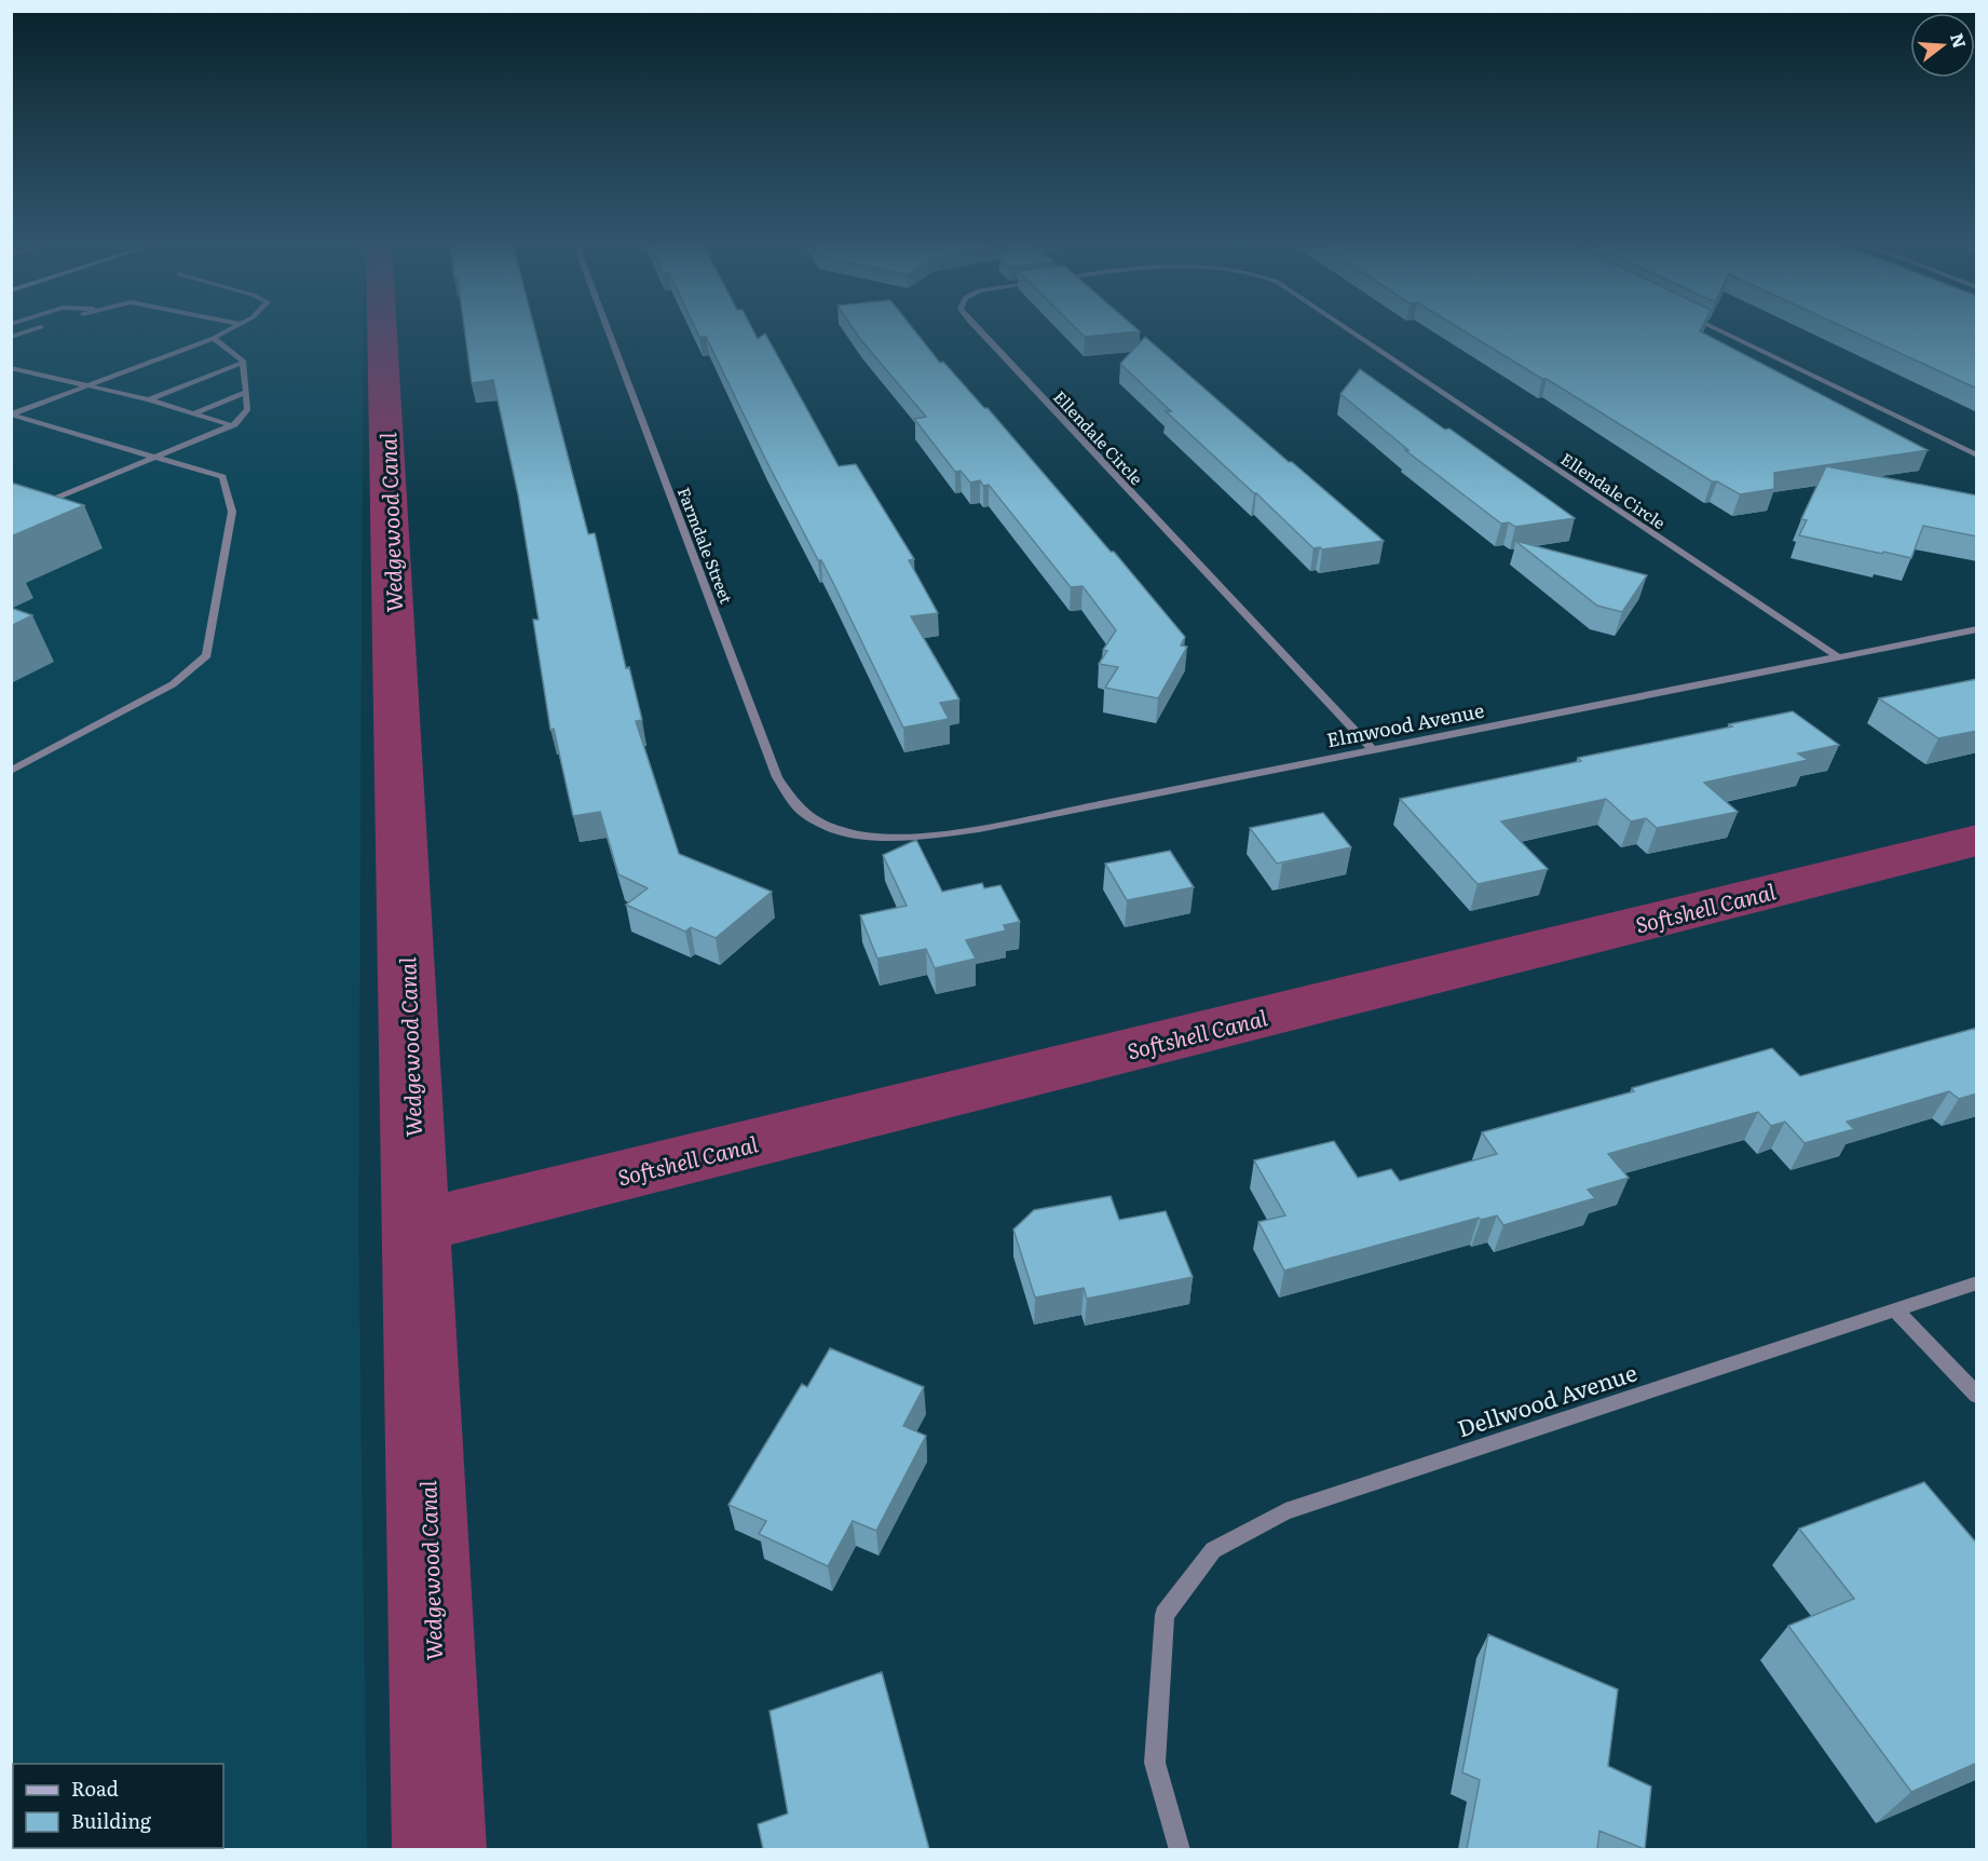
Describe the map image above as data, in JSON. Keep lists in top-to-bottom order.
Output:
{
  "streets": {
    "street": [
      "Ellendale Circle",
      "Farmdale Street",
      "Elmwood Avenue",
      "Dellwood Avenue"
    ]
  },
  "crossings": [
    ["Ellendale Circle", "Elmwood Avenue"],
    ["Farmdale Street", "Elmwood Avenue"]
  ],
  "water": ["Wedgewood Canal", "Softshell Canal"],
  "legend": ["Road", "Building"],
  "north": "right"
}
